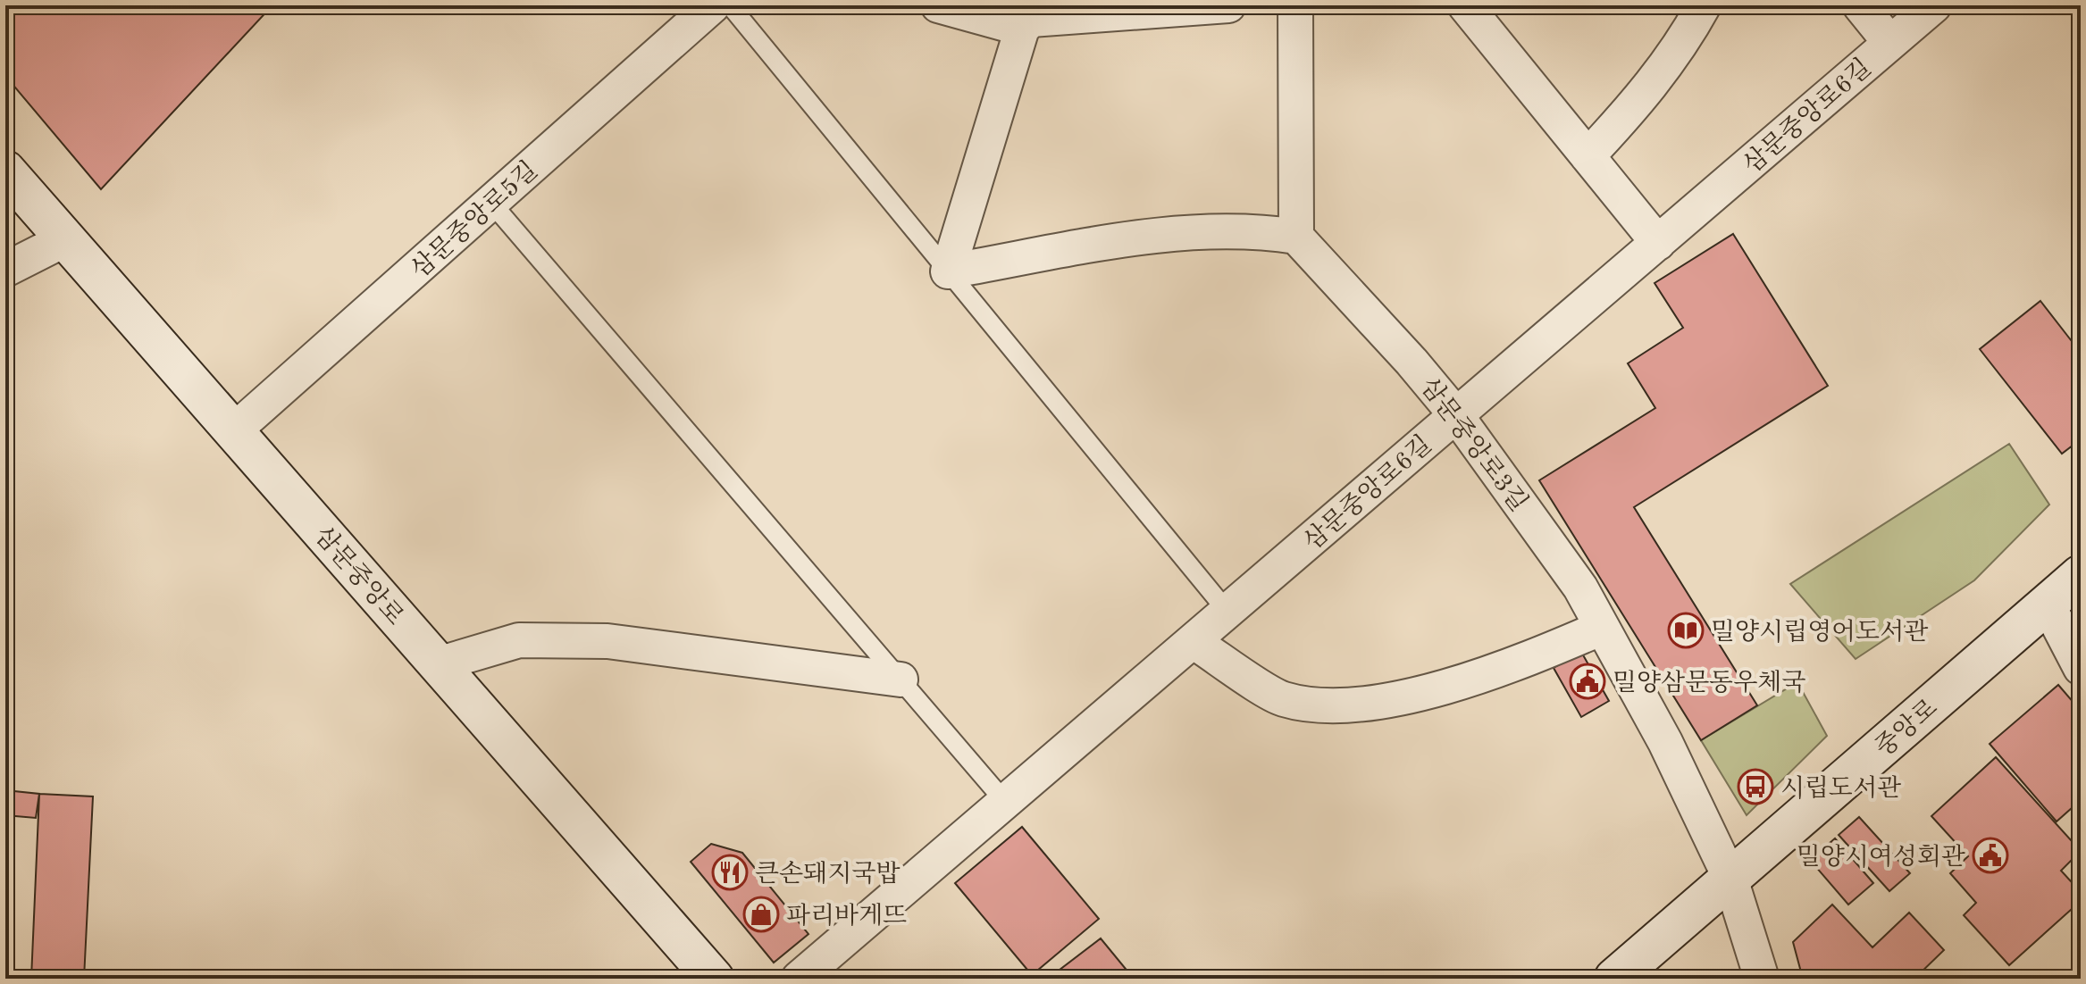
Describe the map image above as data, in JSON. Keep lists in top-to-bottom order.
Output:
{
  "streets": {
    "street": [
      "삼문중앙로6길",
      "삼문중앙로5길",
      "삼문중앙로3길",
      "삼문중앙로",
      "중앙로"
    ]
  },
  "crossings": [
    ["삼문중앙로6길", "삼문중앙로3길"],
    ["삼문중앙로5길", "삼문중앙로"],
    ["삼문중앙로3길", "중앙로"]
  ],
  "places": {
    "library": ["밀양시립영어도서관"],
    "public building": ["밀양삼문동우체국", "밀양시여성회관"],
    "bus stop": ["시립도서관"],
    "restaurant": ["큰손돼지국밥"],
    "shop": ["파리바게뜨"]
  }
}
